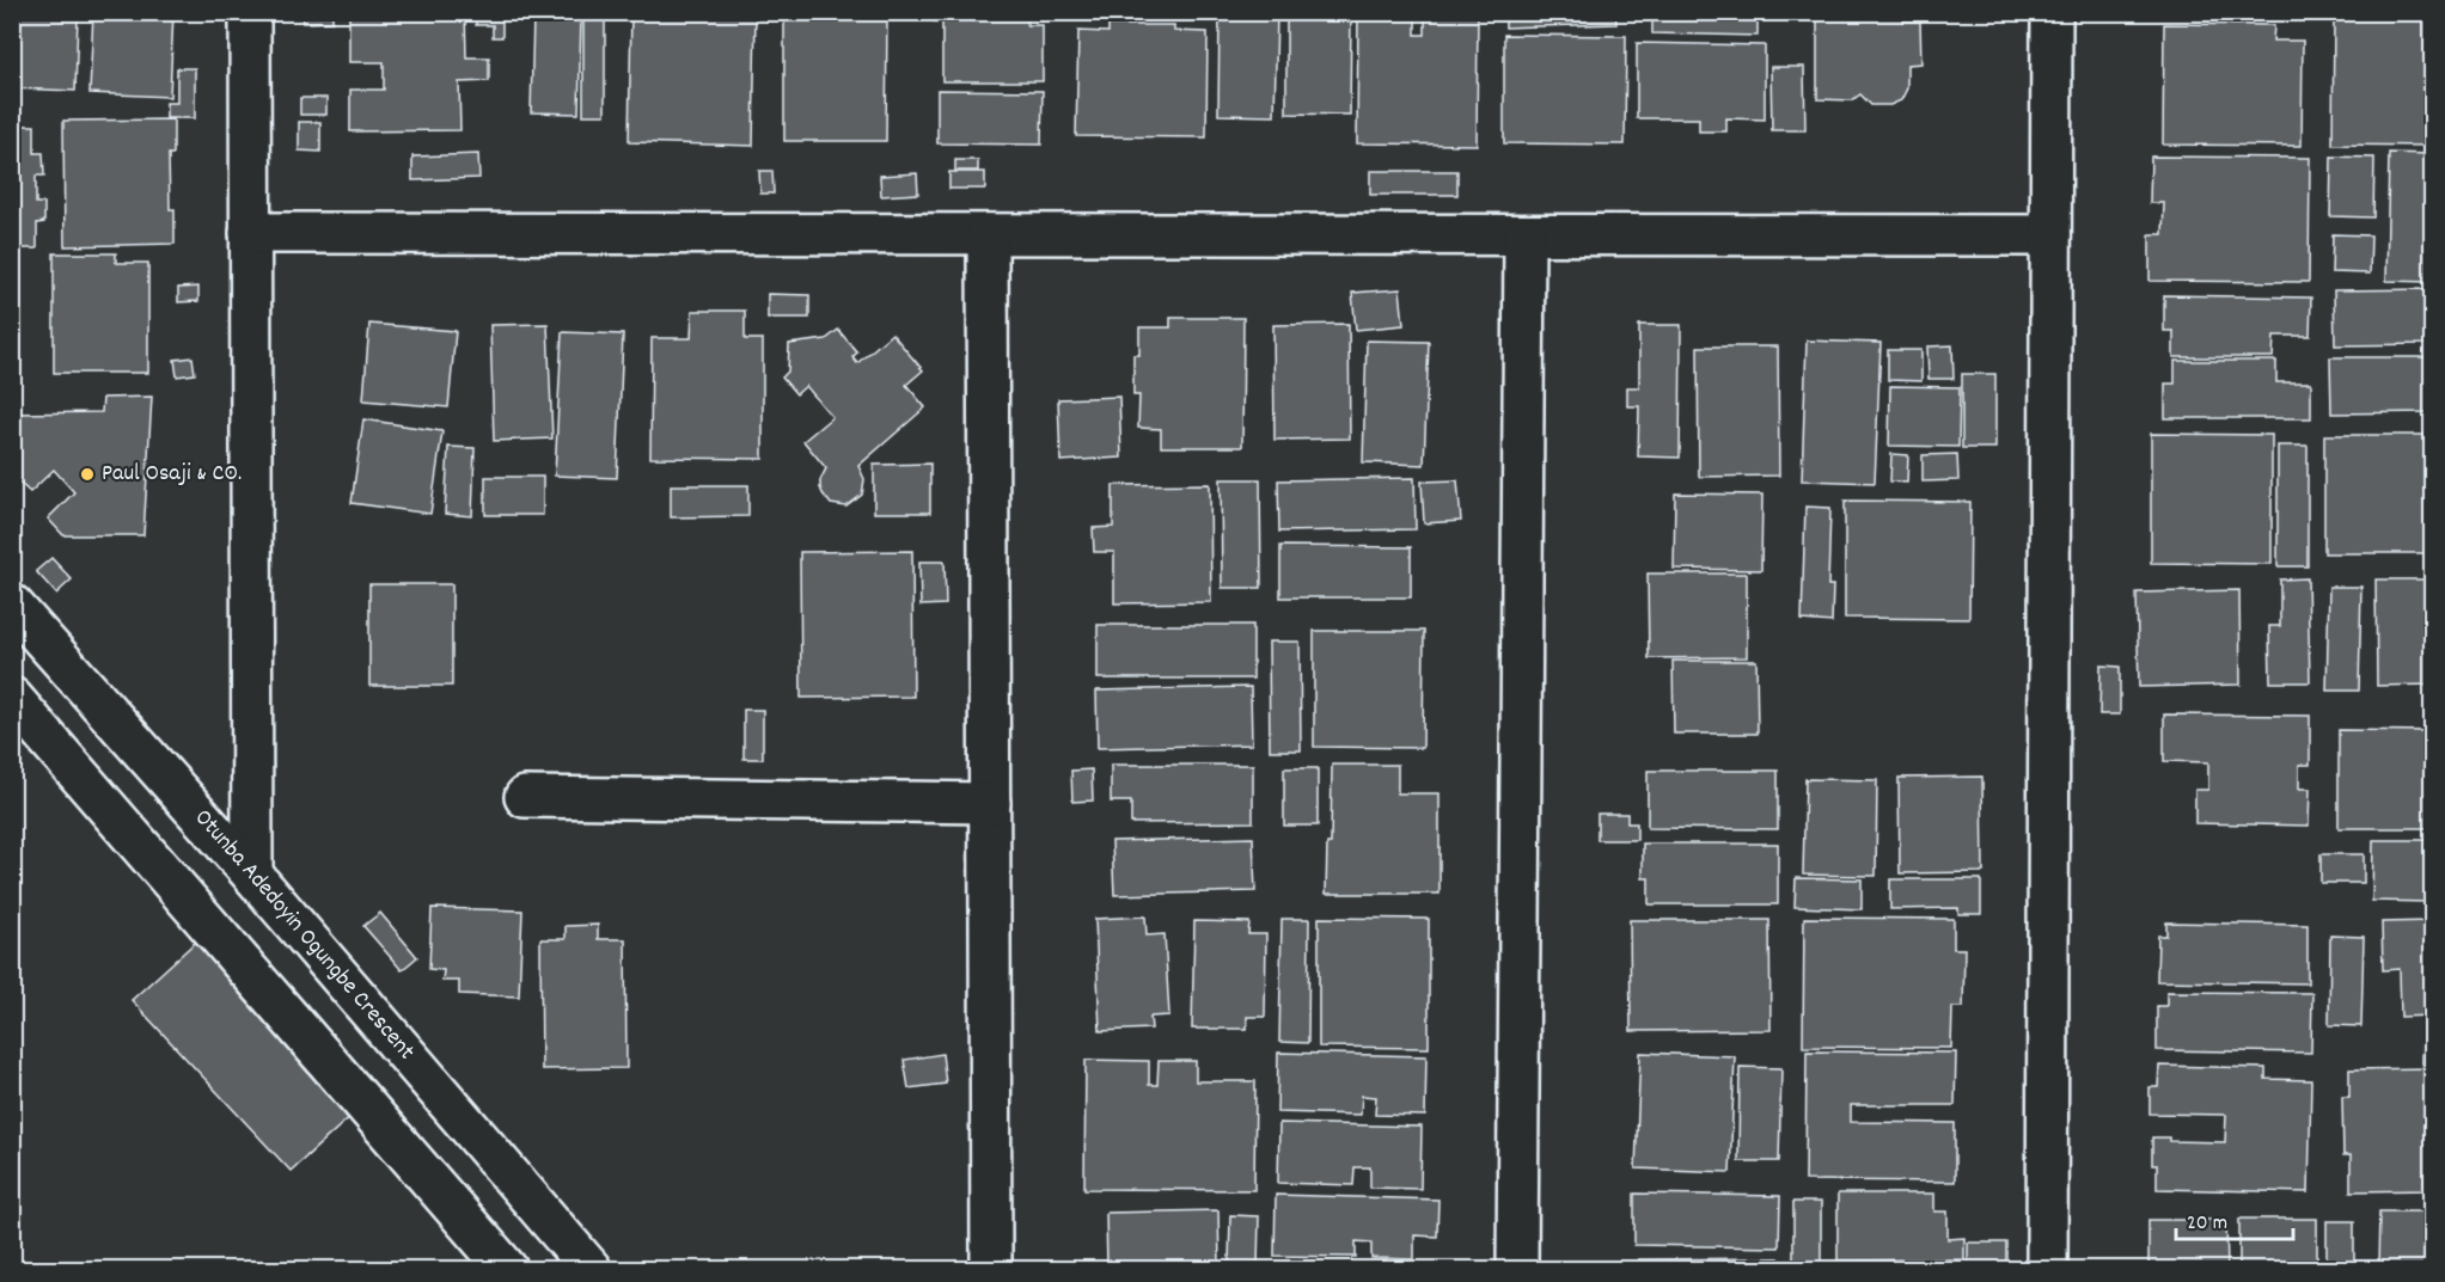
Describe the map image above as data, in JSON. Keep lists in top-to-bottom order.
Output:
{
  "streets": {
    "street": ["Otunba Adedoyin Ogungbe Crescent"]
  },
  "places": ["Paul Osaji & CO."],
  "scale_bar": "20 m"
}
